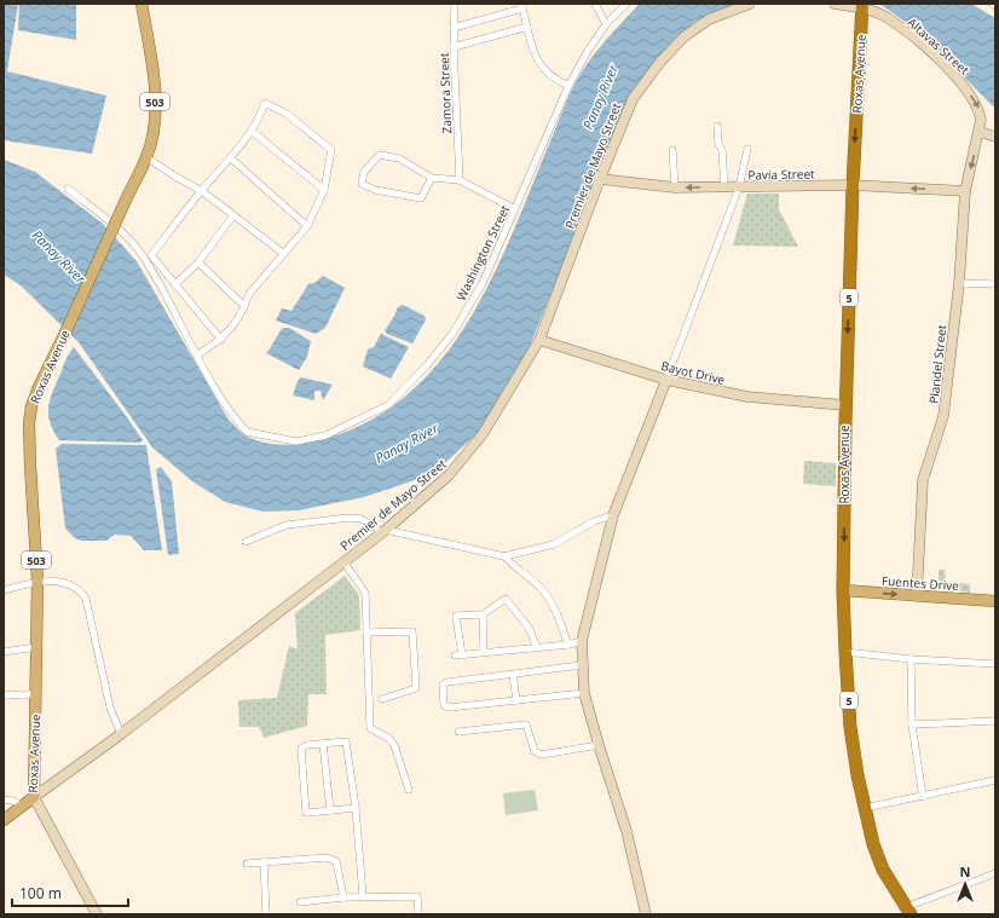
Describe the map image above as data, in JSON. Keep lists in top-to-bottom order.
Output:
{
  "streets": {
    "highway": ["Roxas Avenue", "5"],
    "main road": ["503", "Fuentes Drive"],
    "street": [
      "Altavas Street",
      "Zamora Street",
      "Premier de Mayo Street",
      "Pavia Street",
      "Washington Street",
      "Plaridel Street",
      "Bayot Drive"
    ]
  },
  "crossings": [
    ["Altavas Street", "Roxas Avenue"],
    ["Altavas Street", "Plaridel Street"],
    ["Roxas Avenue", "Premier de Mayo Street"],
    ["Roxas Avenue", "Pavia Street"],
    ["Roxas Avenue", "Bayot Drive"],
    ["Roxas Avenue", "Fuentes Drive"],
    ["Premier de Mayo Street", "Pavia Street"],
    ["Premier de Mayo Street", "Bayot Drive"],
    ["Pavia Street", "Plaridel Street"],
    ["Plaridel Street", "Fuentes Drive"]
  ],
  "one_way": ["Altavas Street", "Pavia Street", "Fuentes Drive"],
  "water": ["Panay River"],
  "scale_bar": "100 m",
  "north": "top"
}
